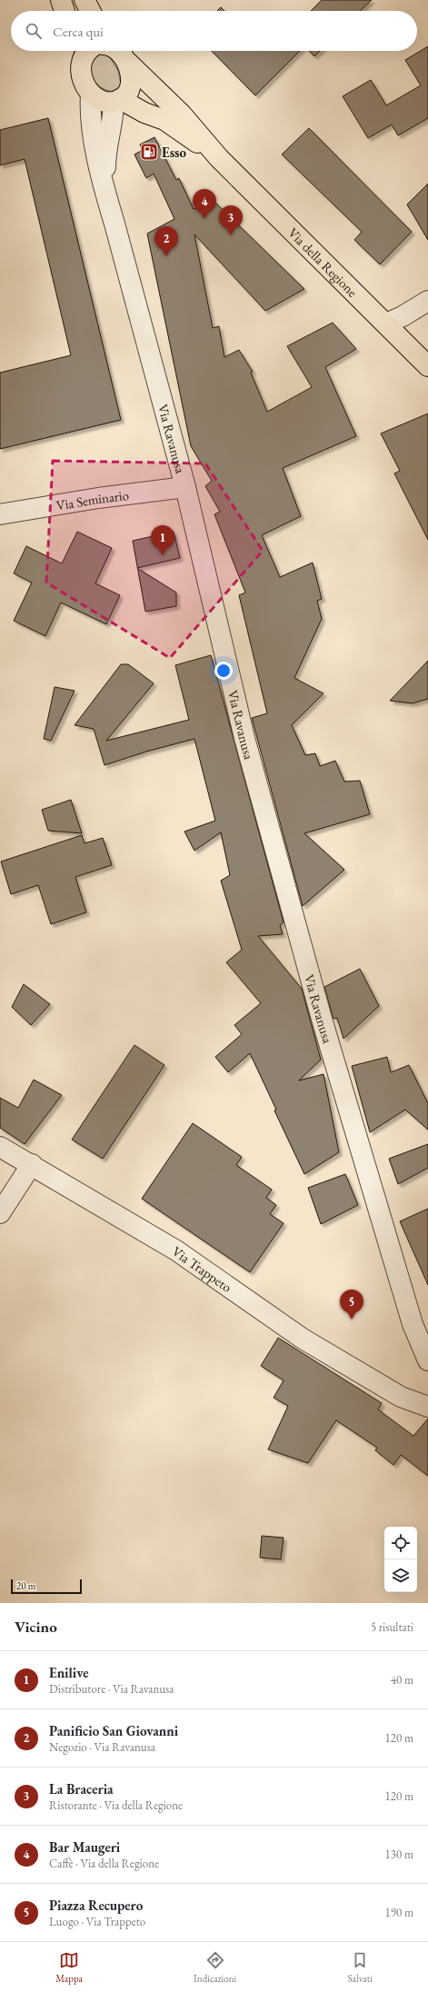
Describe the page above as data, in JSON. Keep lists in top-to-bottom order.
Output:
{
  "streets": {
    "main road": ["Via della Regione"],
    "street": ["Via Ravanusa", "Via Seminario", "Via Trappeto"]
  },
  "crossings": [
    ["Via Ravanusa", "Via Seminario"]
  ],
  "places": {
    "fuel station": ["Esso"]
  },
  "scale_bar": "20 m",
  "page": {
    "search": "Cerca qui",
    "pins": [
      "4",
      "3",
      "2",
      "1",
      "5"
    ],
    "scale": "20 m",
    "heading": ["Vicino", "5 risultati"],
    "list": [
      {
        "mark": "1",
        "name": "Enilive",
        "note": "Distributore · Via Ravanusa",
        "value": "40 m"
      },
      {
        "mark": "2",
        "name": "Panificio San Giovanni",
        "note": "Negozio · Via Ravanusa",
        "value": "120 m"
      },
      {
        "mark": "3",
        "name": "La Braceria",
        "note": "Ristorante · Via della Regione",
        "value": "120 m"
      },
      {
        "mark": "4",
        "name": "Bar Maugeri",
        "note": "Caffè · Via della Regione",
        "value": "130 m"
      },
      {
        "mark": "5",
        "name": "Piazza Recupero",
        "note": "Luogo · Via Trappeto",
        "value": "190 m"
      }
    ],
    "nav": ["Mappa", "Indicazioni", "Salvati"]
  }
}
